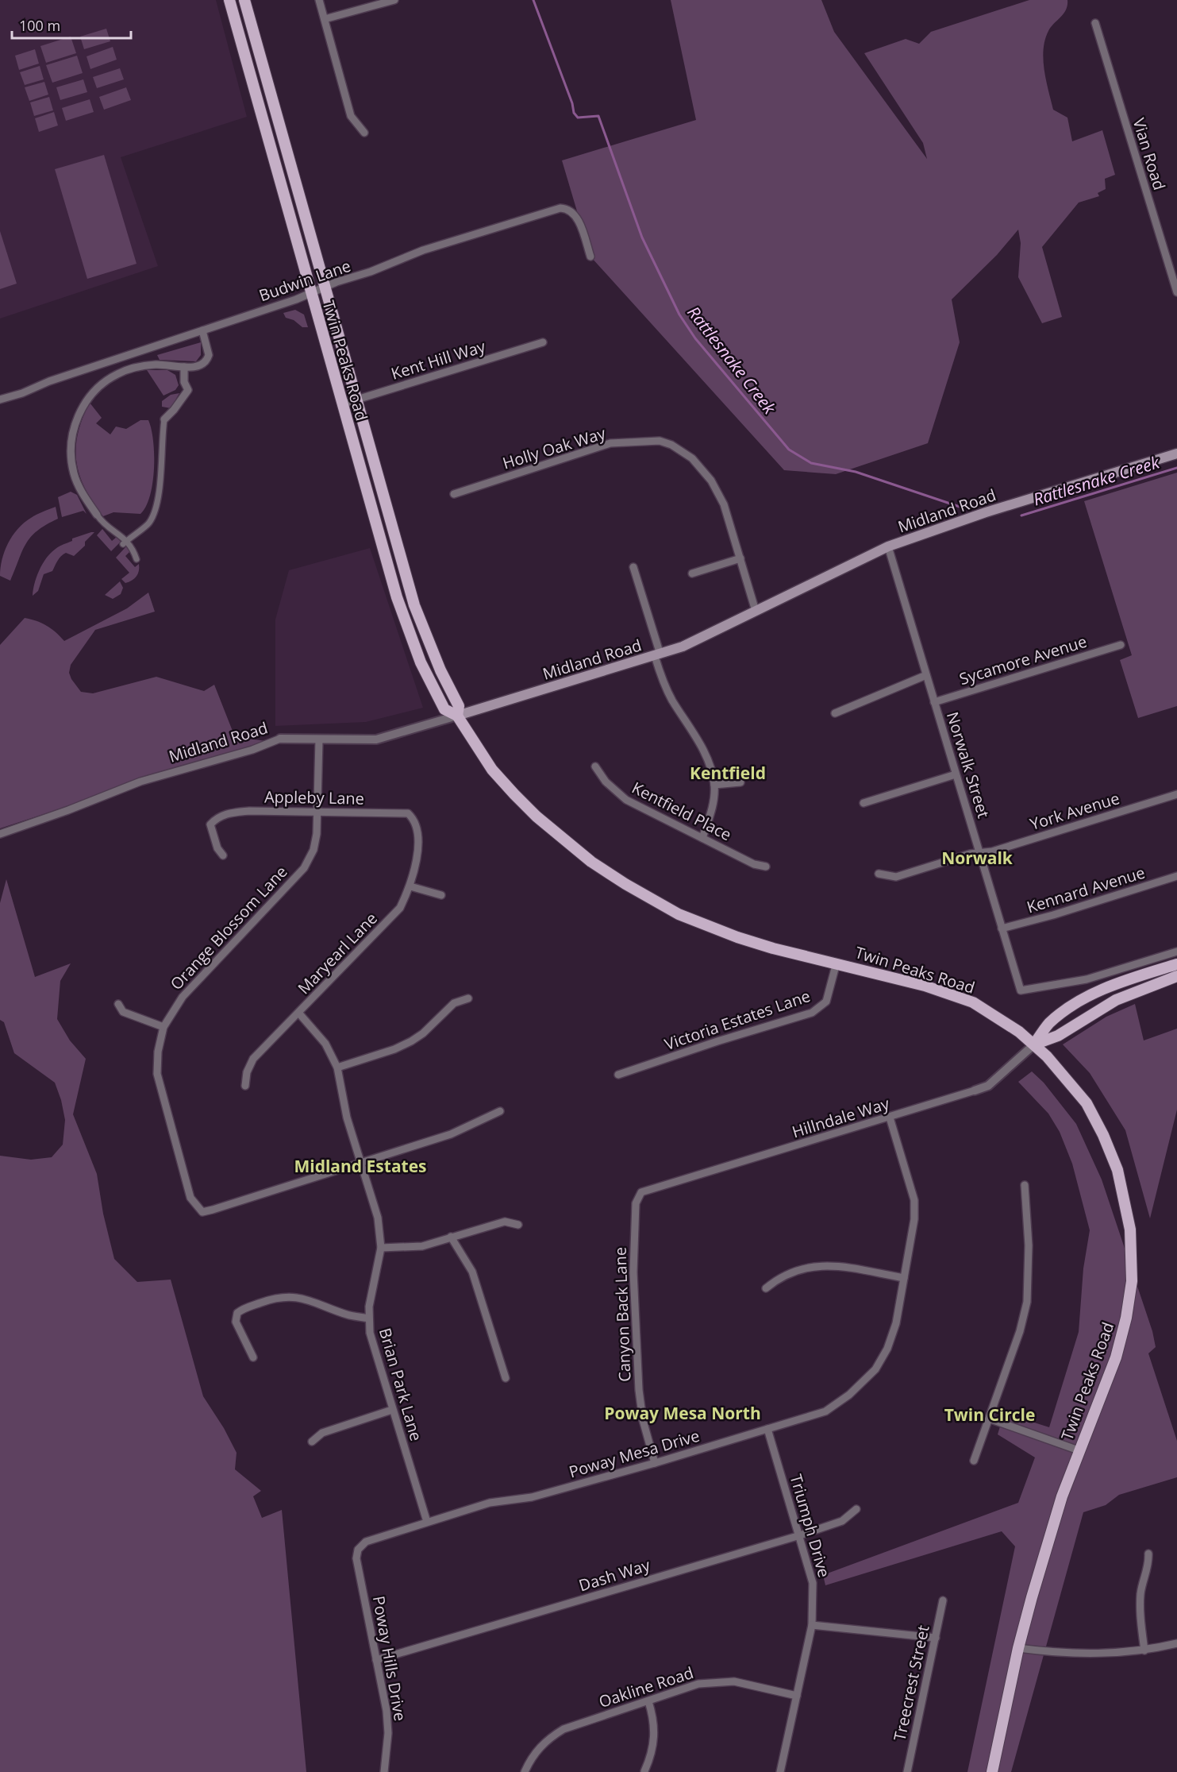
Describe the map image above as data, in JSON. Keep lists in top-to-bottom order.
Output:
{
  "streets": {
    "main road": ["Twin Peaks Road", "Midland Road"],
    "street": [
      "Vian Road",
      "Budwin Lane",
      "Kent Hill Way",
      "Holly Oak Way",
      "Sycamore Avenue",
      "Norwalk Street",
      "Appleby Lane",
      "Kentfield Place",
      "York Avenue",
      "Kennard Avenue",
      "Orange Blossom Lane",
      "Maryearl Lane",
      "Victoria Estates Lane",
      "Hillndale Way",
      "Canyon Back Lane",
      "Brian Park Lane",
      "Poway Mesa Drive",
      "Triumph Drive",
      "Dash Way",
      "Poway Hills Drive",
      "Treecrest Street",
      "Oakline Road"
    ]
  },
  "crossings": [
    ["Budwin Lane", "Twin Peaks Road"],
    ["Kent Hill Way", "Twin Peaks Road"],
    ["Twin Peaks Road", "Midland Road"],
    ["Twin Peaks Road", "Victoria Estates Lane"],
    ["Twin Peaks Road", "Hillndale Way"],
    ["Holly Oak Way", "Midland Road"],
    ["Midland Road", "Norwalk Street"],
    ["Midland Road", "Orange Blossom Lane"],
    ["Sycamore Avenue", "Norwalk Street"],
    ["Norwalk Street", "York Avenue"],
    ["Norwalk Street", "Kennard Avenue"],
    ["Appleby Lane", "Orange Blossom Lane"],
    ["Appleby Lane", "Maryearl Lane"],
    ["Orange Blossom Lane", "Brian Park Lane"],
    ["Maryearl Lane", "Brian Park Lane"],
    ["Hillndale Way", "Canyon Back Lane"],
    ["Hillndale Way", "Poway Mesa Drive"],
    ["Canyon Back Lane", "Poway Mesa Drive"],
    ["Brian Park Lane", "Poway Mesa Drive"],
    ["Poway Mesa Drive", "Triumph Drive"],
    ["Poway Mesa Drive", "Poway Hills Drive"],
    ["Triumph Drive", "Dash Way"],
    ["Triumph Drive", "Oakline Road"],
    ["Dash Way", "Poway Hills Drive"]
  ],
  "districts": [
    "Kentfield",
    "Norwalk",
    "Midland Estates",
    "Poway Mesa North",
    "Twin Circle"
  ],
  "water": ["Rattlesnake Creek"],
  "scale_bar": "100 m"
}
